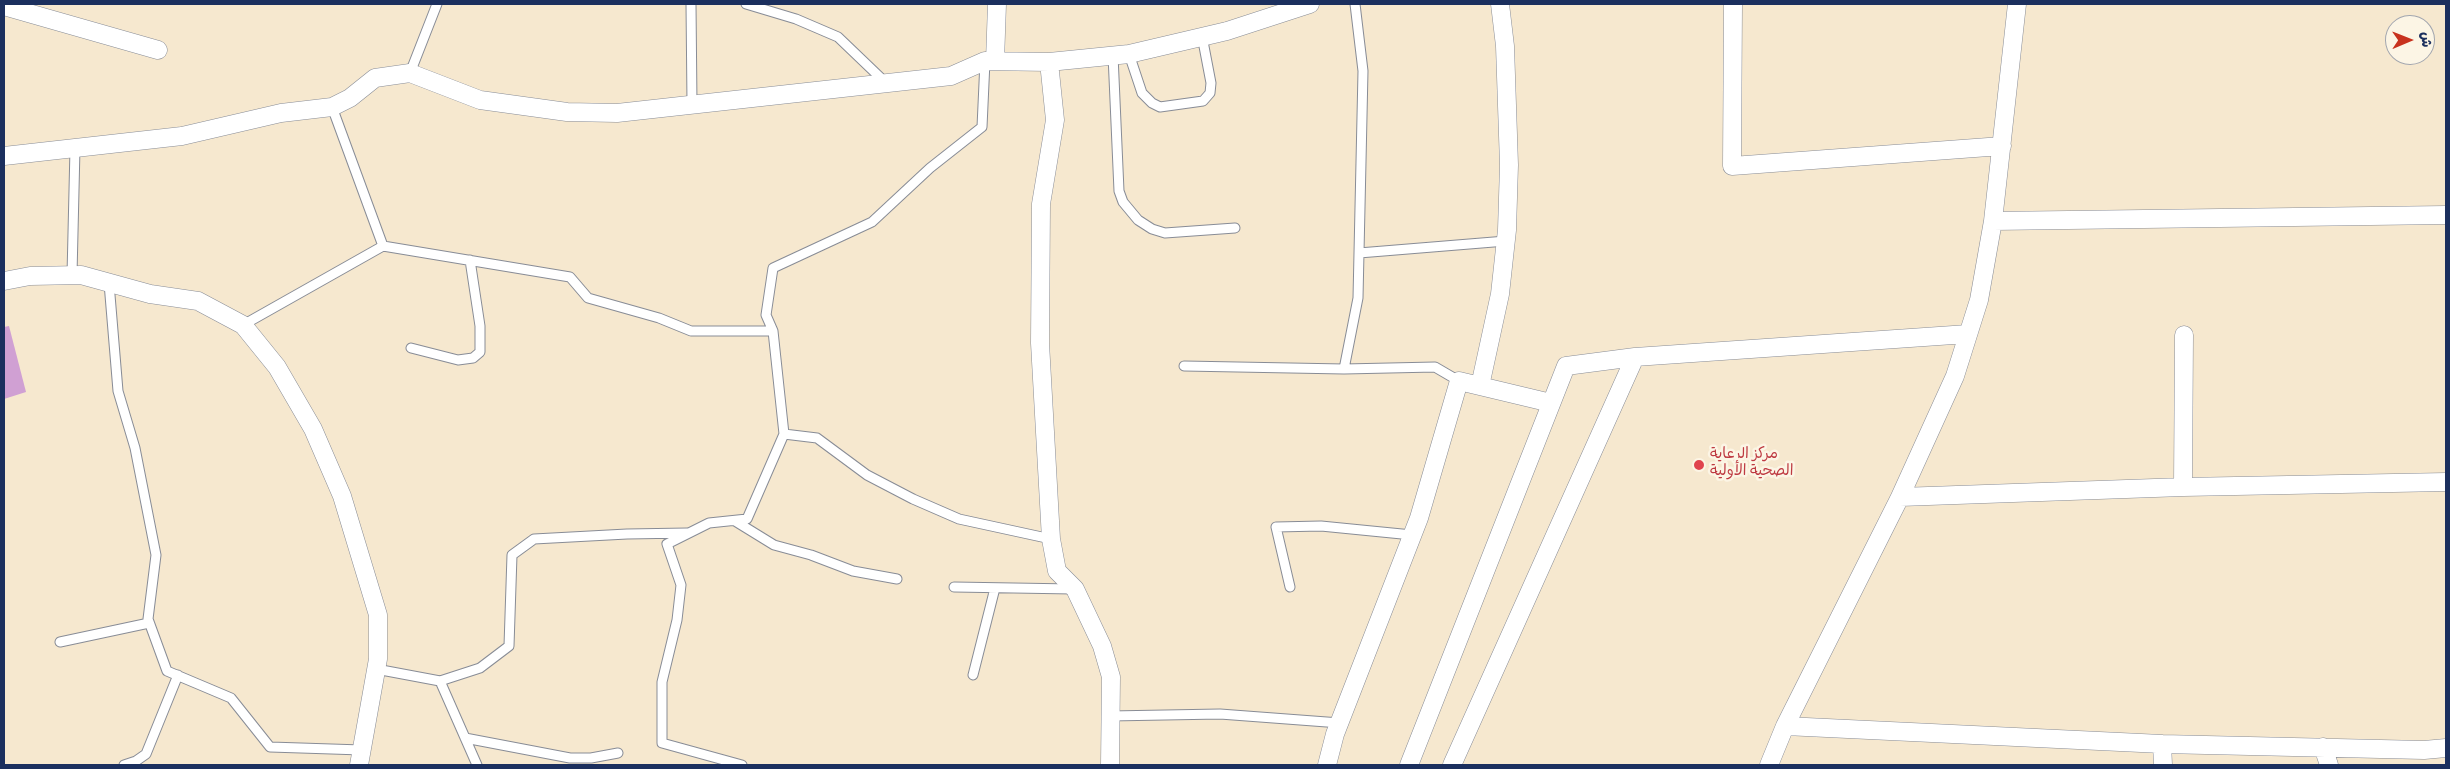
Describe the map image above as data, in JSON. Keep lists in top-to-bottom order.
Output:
{
  "places": ["مركز الرعاية الصحية الأولية"],
  "north": "right"
}
